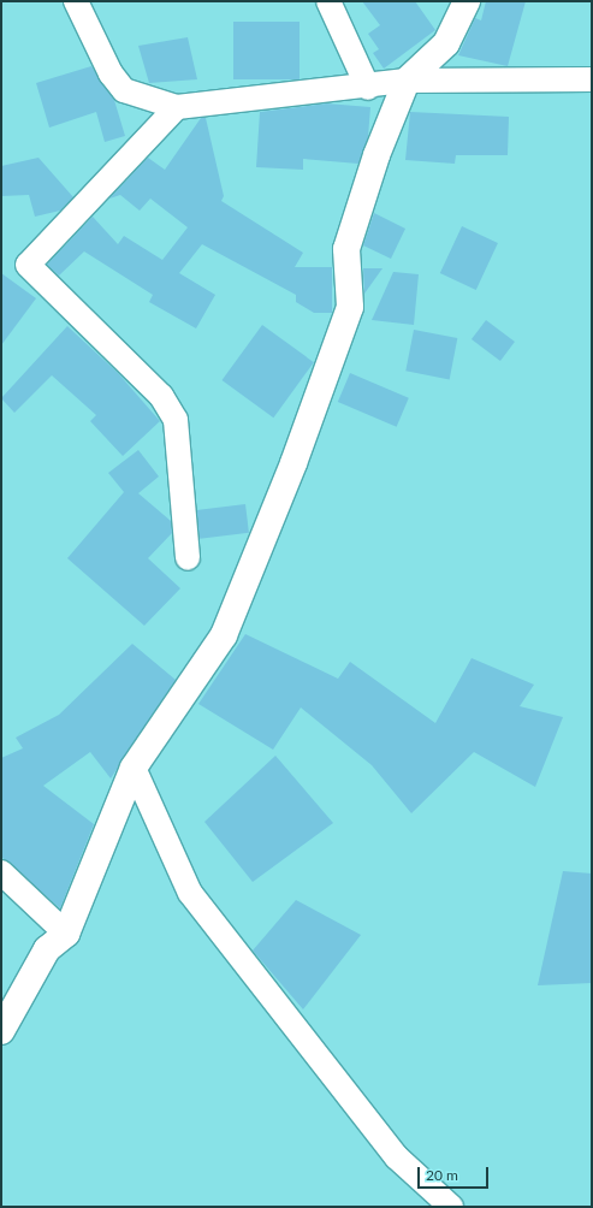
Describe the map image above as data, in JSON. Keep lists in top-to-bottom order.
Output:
{
  "scale_bar": "20 m"
}
